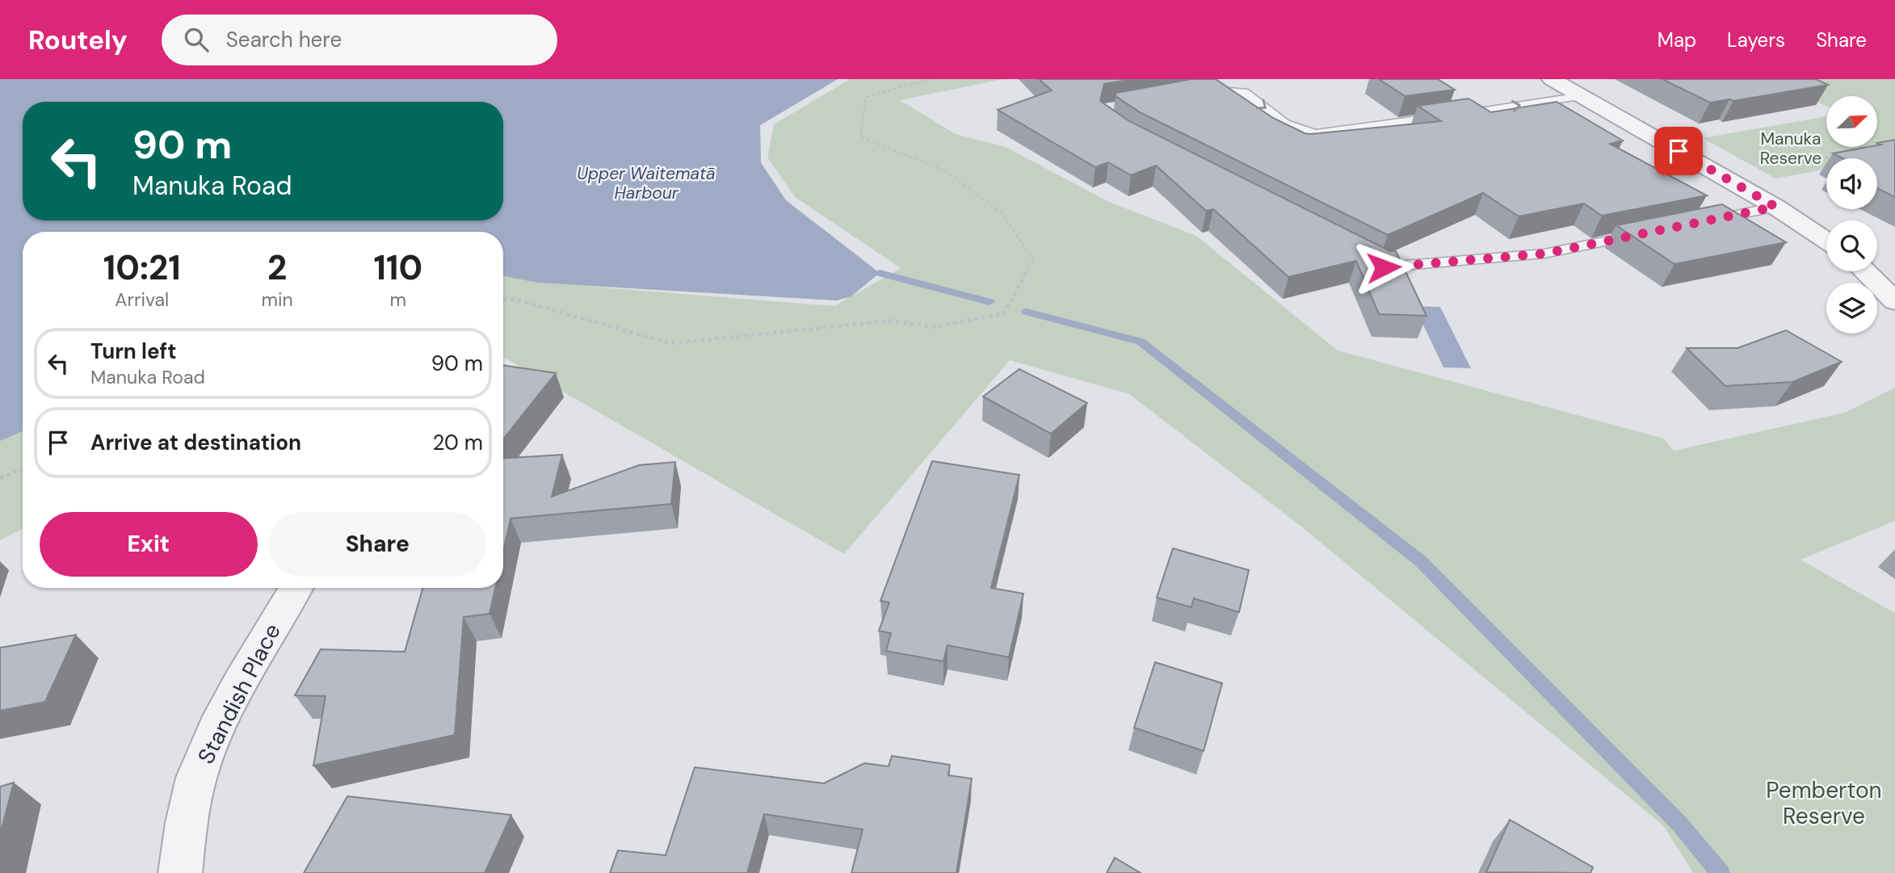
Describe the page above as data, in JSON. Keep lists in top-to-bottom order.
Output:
{
  "streets": {
    "street": ["Standish Place"]
  },
  "water": ["Upper Waitematā Harbour"],
  "parks": ["Manuka Reserve", "Pemberton Reserve"],
  "north": "top right",
  "page": {
    "header": "Routely",
    "search": "Search here",
    "nav": ["Map", "Layers", "Share"],
    "turn": ["90 m", "Manuka Road"],
    "eta": [
      "10:21",
      "Arrival",
      "2",
      "min",
      "110",
      "m"
    ],
    "list": [
      {
        "name": "Turn left",
        "note": "Manuka Road",
        "value": "90 m"
      },
      {
        "name": "Arrive at destination",
        "value": "20 m"
      }
    ],
    "buttons": ["Exit", "Share"]
  }
}
